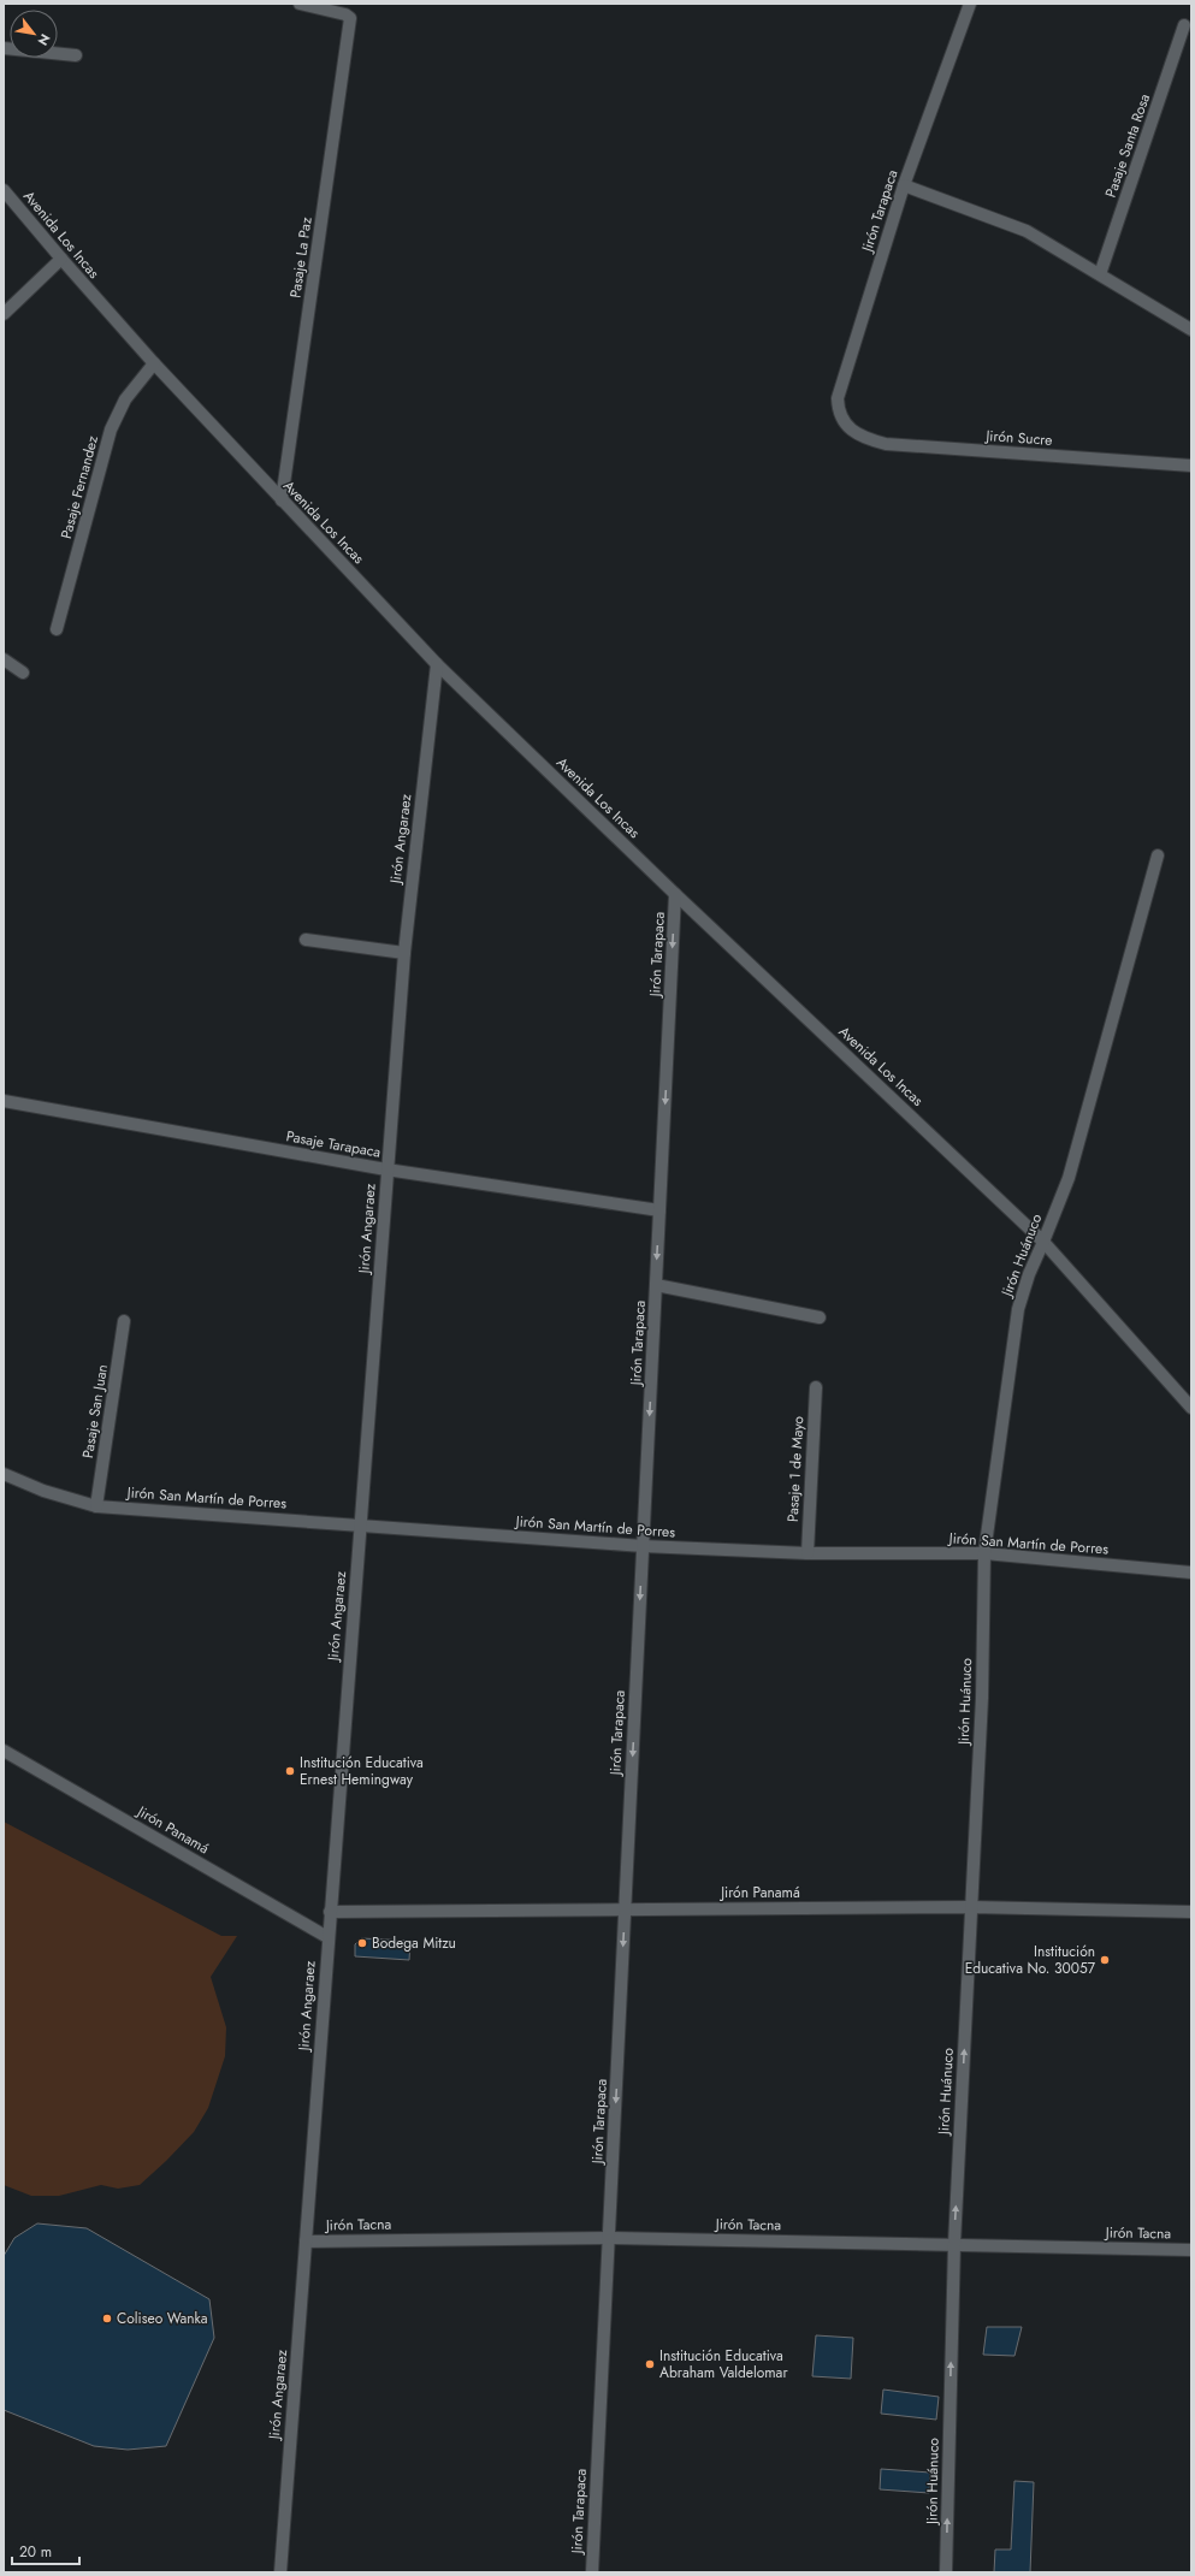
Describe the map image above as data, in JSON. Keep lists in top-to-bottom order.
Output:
{
  "streets": {
    "street": [
      "Pasaje Santa Rosa",
      "Jirón Tarapaca",
      "Avenida Los Incas",
      "Pasaje La Paz",
      "Jirón Sucre",
      "Pasaje Fernandez",
      "Jirón Angaraez",
      "Pasaje Tarapaca",
      "Jirón Huánuco",
      "Pasaje San Juan",
      "Pasaje 1 de Mayo",
      "Jirón San Martín de Porres",
      "Jirón Panamá",
      "Jirón Tacna"
    ]
  },
  "crossings": [
    ["Jirón Tarapaca", "Avenida Los Incas"],
    ["Jirón Tarapaca", "Jirón Sucre"],
    ["Jirón Tarapaca", "Pasaje Tarapaca"],
    ["Jirón Tarapaca", "Jirón San Martín de Porres"],
    ["Jirón Tarapaca", "Jirón Panamá"],
    ["Jirón Tarapaca", "Jirón Tacna"],
    ["Avenida Los Incas", "Pasaje La Paz"],
    ["Avenida Los Incas", "Pasaje Fernandez"],
    ["Avenida Los Incas", "Jirón Angaraez"],
    ["Avenida Los Incas", "Jirón Huánuco"],
    ["Jirón Angaraez", "Pasaje Tarapaca"],
    ["Jirón Angaraez", "Jirón San Martín de Porres"],
    ["Jirón Angaraez", "Jirón Panamá"],
    ["Jirón Angaraez", "Jirón Tacna"],
    ["Jirón Huánuco", "Jirón San Martín de Porres"],
    ["Jirón Huánuco", "Jirón Panamá"],
    ["Jirón Huánuco", "Jirón Tacna"],
    ["Pasaje San Juan", "Jirón San Martín de Porres"],
    ["Pasaje 1 de Mayo", "Jirón San Martín de Porres"]
  ],
  "one_way": ["Jirón Tarapaca", "Jirón Huánuco"],
  "places": [
    "Institución Educativa Ernest Hemingway",
    "Bodega Mitzu",
    "Institución Educativa No. 30057",
    "Coliseo Wanka",
    "Institución Educativa Abraham Valdelomar"
  ],
  "scale_bar": "20 m",
  "north": "bottom right"
}
